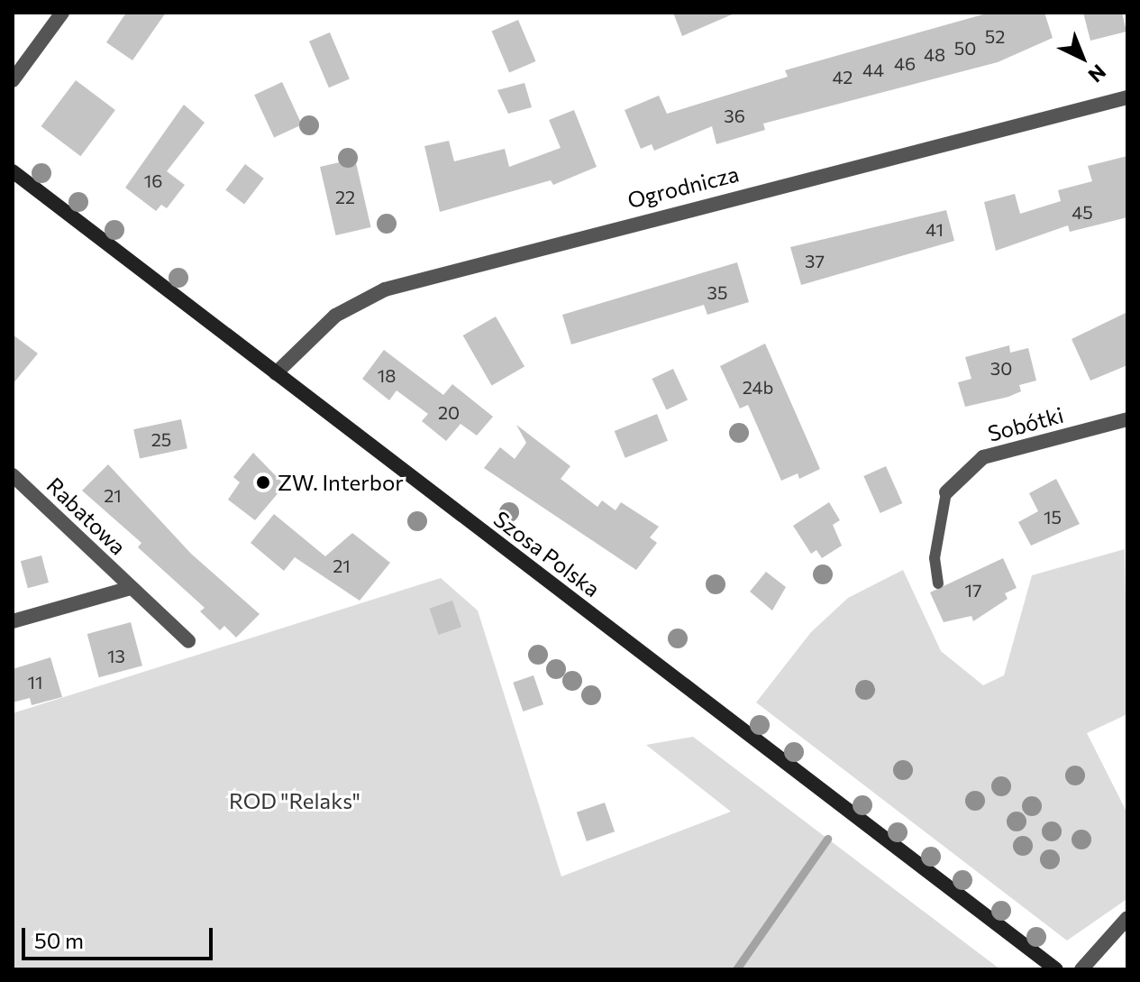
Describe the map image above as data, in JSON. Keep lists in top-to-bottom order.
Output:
{
  "streets": {
    "street": [
      "Ogrodnicza",
      "Sobótki",
      "Rabatowa",
      "Szosa Polska"
    ]
  },
  "crossings": [
    ["Ogrodnicza", "Szosa Polska"]
  ],
  "parks": ["ROD \"Relaks\""],
  "places": ["ZW. Interbor"],
  "house_numbers": [
    "52",
    "50",
    "48",
    "46",
    "44",
    "42",
    "36",
    "16",
    "22",
    "45",
    "41",
    "37",
    "35",
    "30",
    "18",
    "24b",
    "20",
    "25",
    "21",
    "15",
    "21",
    "17",
    "13",
    "11"
  ],
  "scale_bar": "50 m",
  "north": "bottom right"
}
